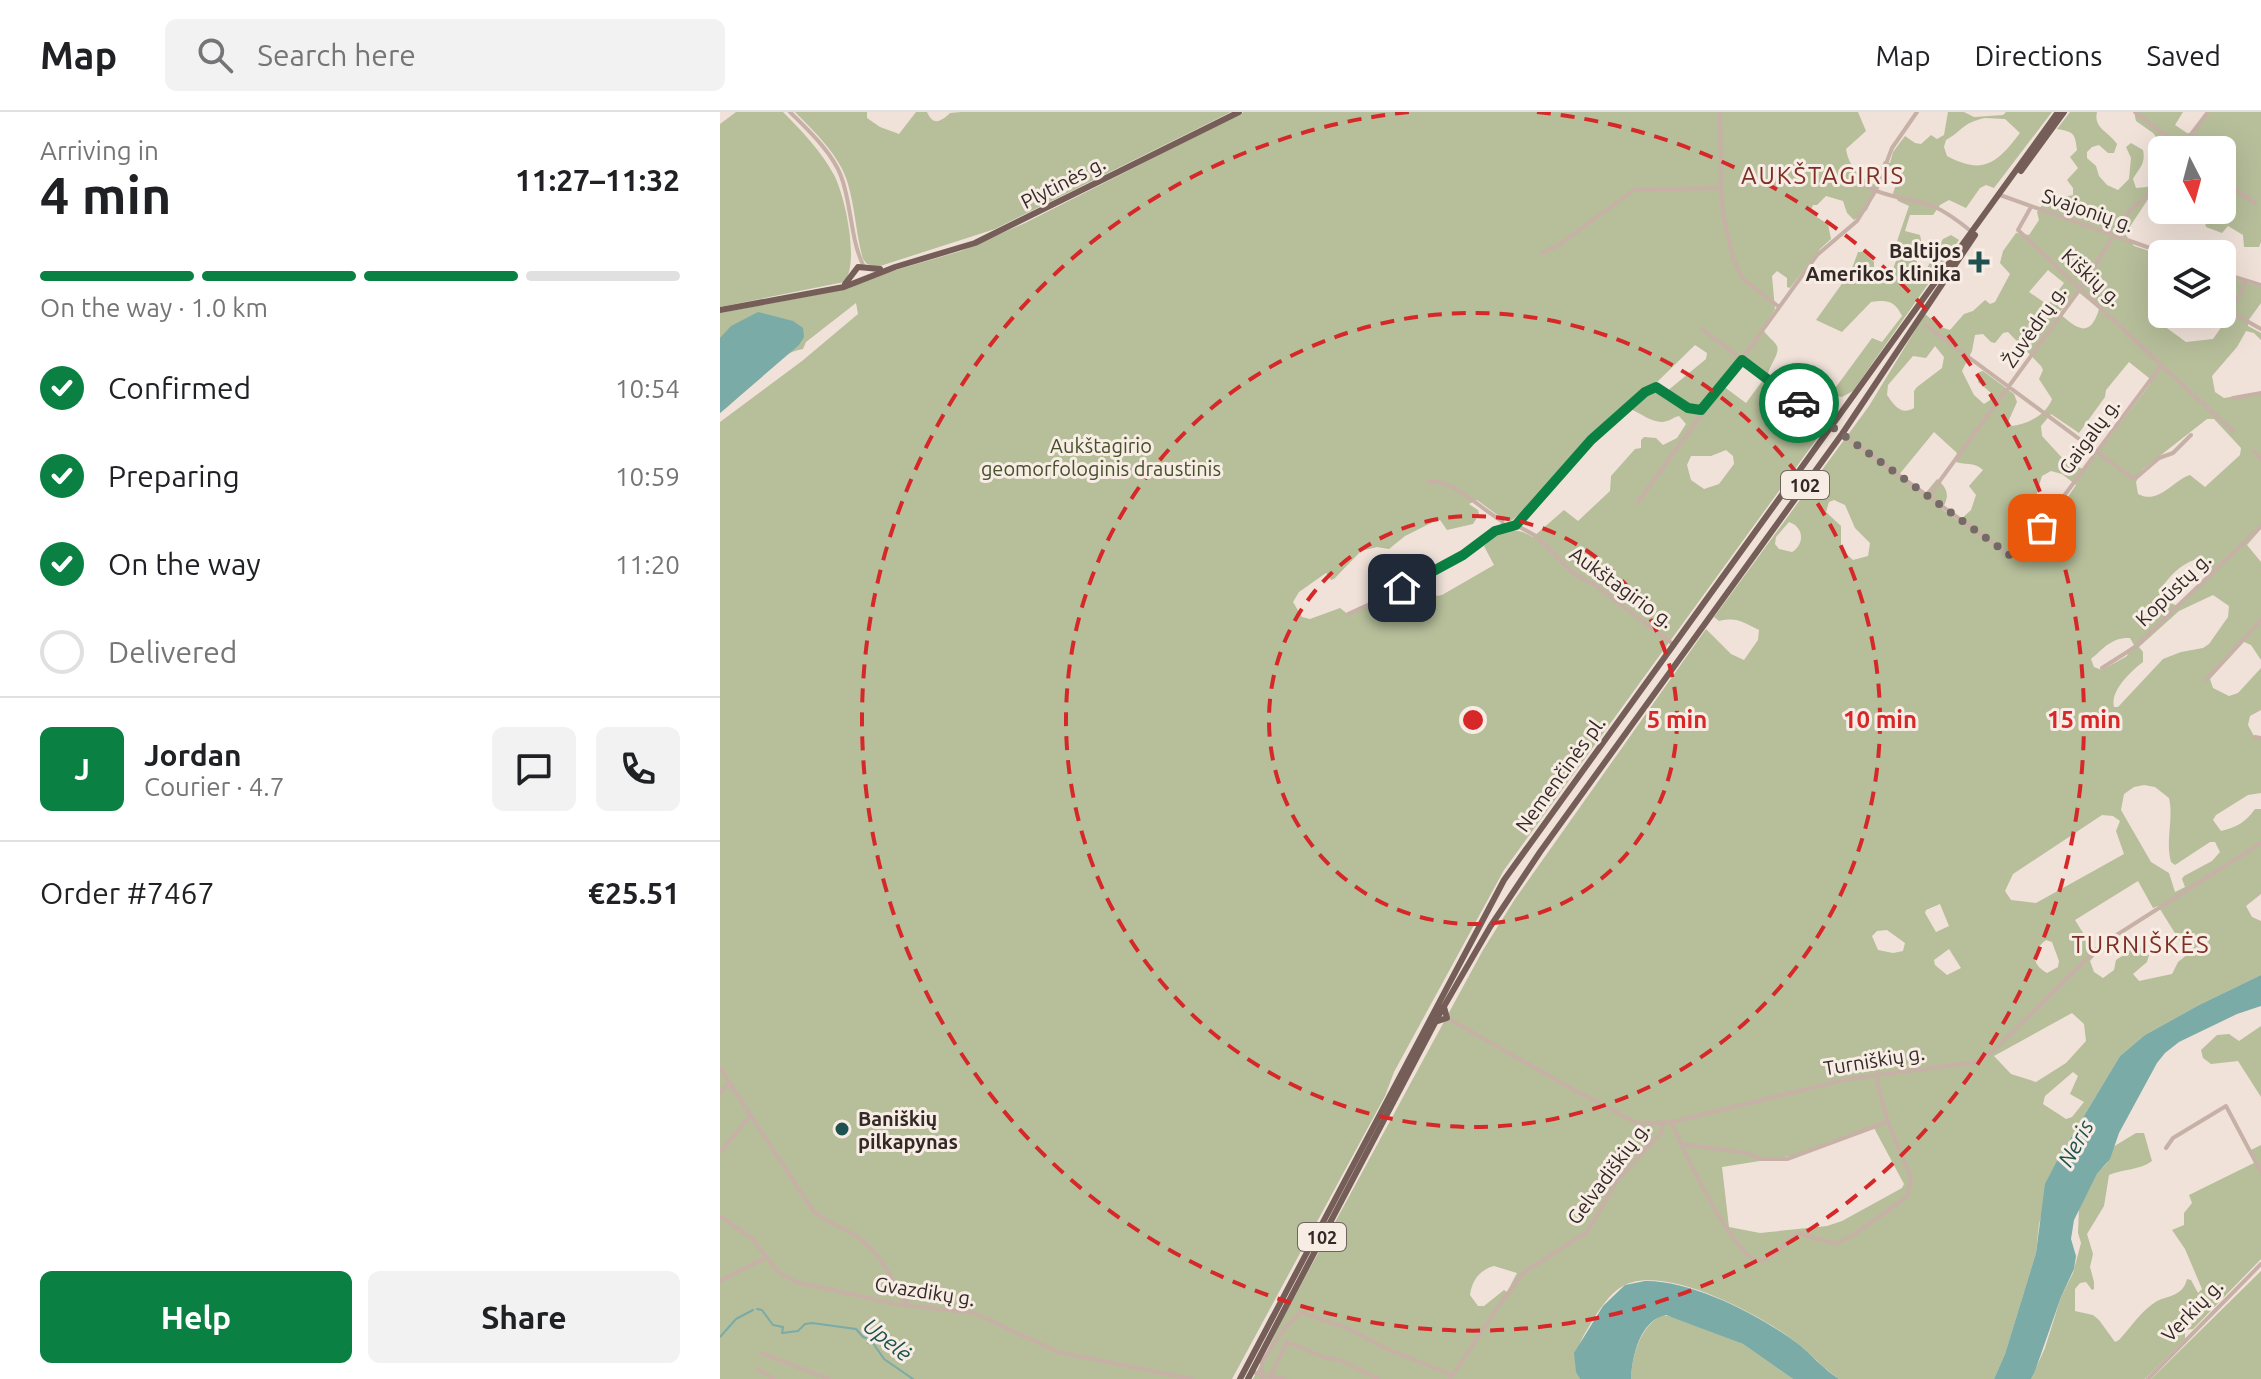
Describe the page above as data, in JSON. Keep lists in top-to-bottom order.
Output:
{
  "streets": {
    "main road": ["Plytinės g.", "102", "Nemenčinės pl."],
    "street": [
      "Svajonių g.",
      "Kiškių g.",
      "Žuvėdrų g.",
      "Gaigalų g.",
      "Aukštagirio g.",
      "Kopūstų g.",
      "Turniškių g.",
      "Gelvadiškių g.",
      "Gvazdikų g.",
      "Verkių g."
    ]
  },
  "crossings": [
    ["Svajonių g.", "Kiškių g."],
    ["Svajonių g.", "Žuvėdrų g."],
    ["Svajonių g.", "Nemenčinės pl."],
    ["Kiškių g.", "Žuvėdrų g."],
    ["Kiškių g.", "Gaigalų g."],
    ["Žuvėdrų g.", "Gaigalų g."],
    ["Aukštagirio g.", "Nemenčinės pl."],
    ["Turniškių g.", "Gelvadiškių g."]
  ],
  "districts": ["AUKŠTAGIRIS", "TURNIŠKĖS"],
  "water": ["Neris", "Upelė"],
  "parks": ["Aukštagirio geomorfologinis draustinis"],
  "places": {
    "health": ["Baltijos Amerikos klinika"],
    "other": ["Baniškių pilkapynas"]
  },
  "north": "bottom",
  "page": {
    "header": "Map",
    "search": "Search here",
    "nav": ["Map", "Directions", "Saved"],
    "heading": ["4 min", "Arriving in", "11:27–11:32"],
    "panel": [
      "Jordan",
      "Courier · 4.7",
      "Order #7467",
      "€25.51"
    ],
    "bar": "On the way · 1.0 km",
    "list": [
      ["Confirmed", "10:54"],
      ["Preparing", "10:59"],
      ["On the way", "11:20"],
      "Delivered"
    ],
    "round": "J",
    "buttons": ["Help", "Share"]
  },
  "rings": ["5 min", "10 min", "15 min"]
}
